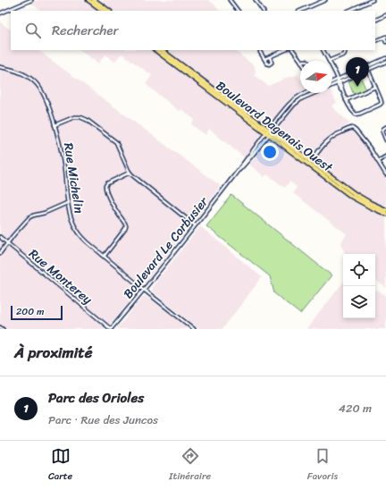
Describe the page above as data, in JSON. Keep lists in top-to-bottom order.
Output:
{
  "streets": {
    "main road": ["Boulevard Dagenais Ouest"],
    "street": ["Rue Michelin", "Boulevard Le Corbusier", "Rue Monterey"]
  },
  "crossings": [
    ["Boulevard Dagenais Ouest", "Boulevard Le Corbusier"],
    ["Rue Michelin", "Boulevard Le Corbusier"],
    ["Boulevard Le Corbusier", "Rue Monterey"]
  ],
  "scale_bar": "200 m",
  "north": "right",
  "page": {
    "search": "Rechercher",
    "pins": "1",
    "scale": "200 m",
    "heading": "À proximité",
    "list": [
      {
        "mark": "1",
        "name": "Parc des Orioles",
        "note": "Parc · Rue des Juncos",
        "value": "420 m"
      }
    ],
    "nav": ["Carte", "Itinéraire", "Favoris"]
  }
}
